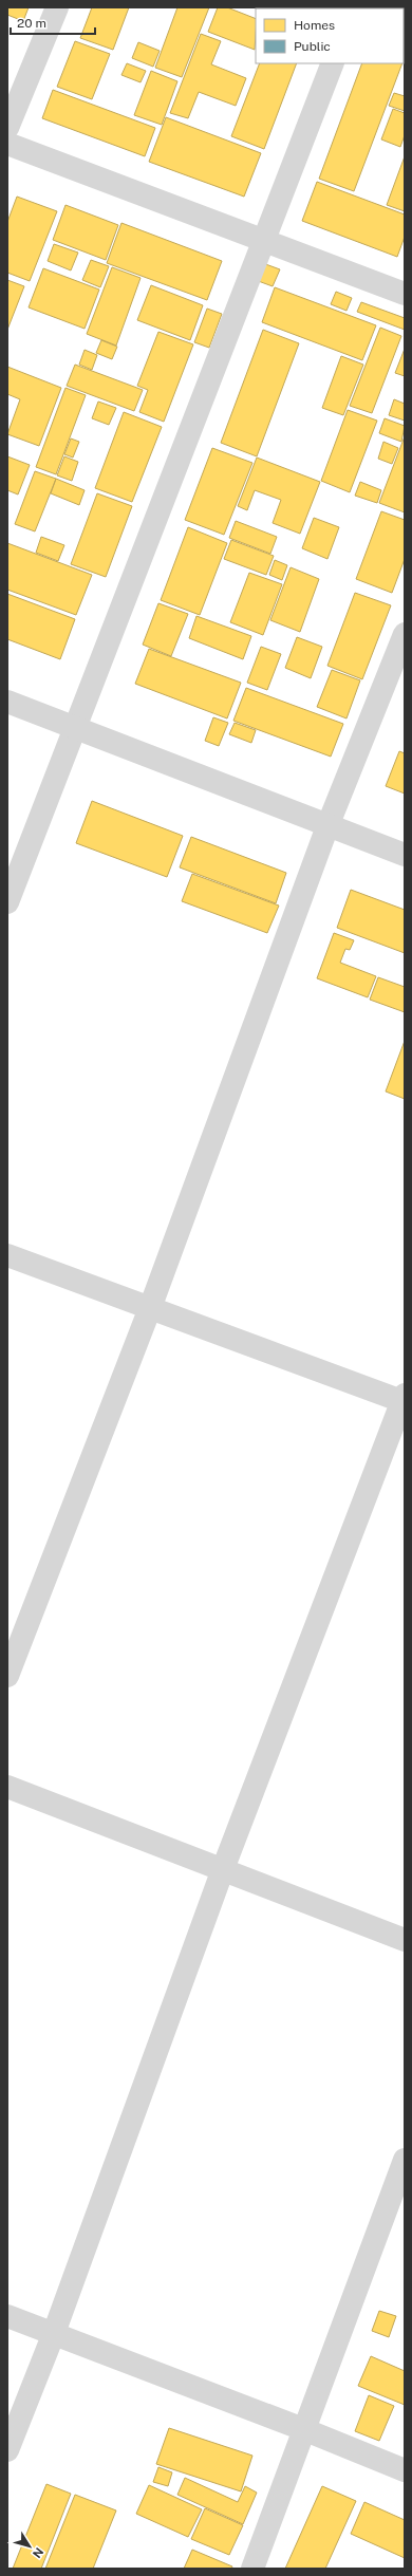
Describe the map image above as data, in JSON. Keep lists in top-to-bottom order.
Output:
{
  "legend": ["Homes", "Public"],
  "scale_bar": "20 m",
  "north": "bottom right"
}
